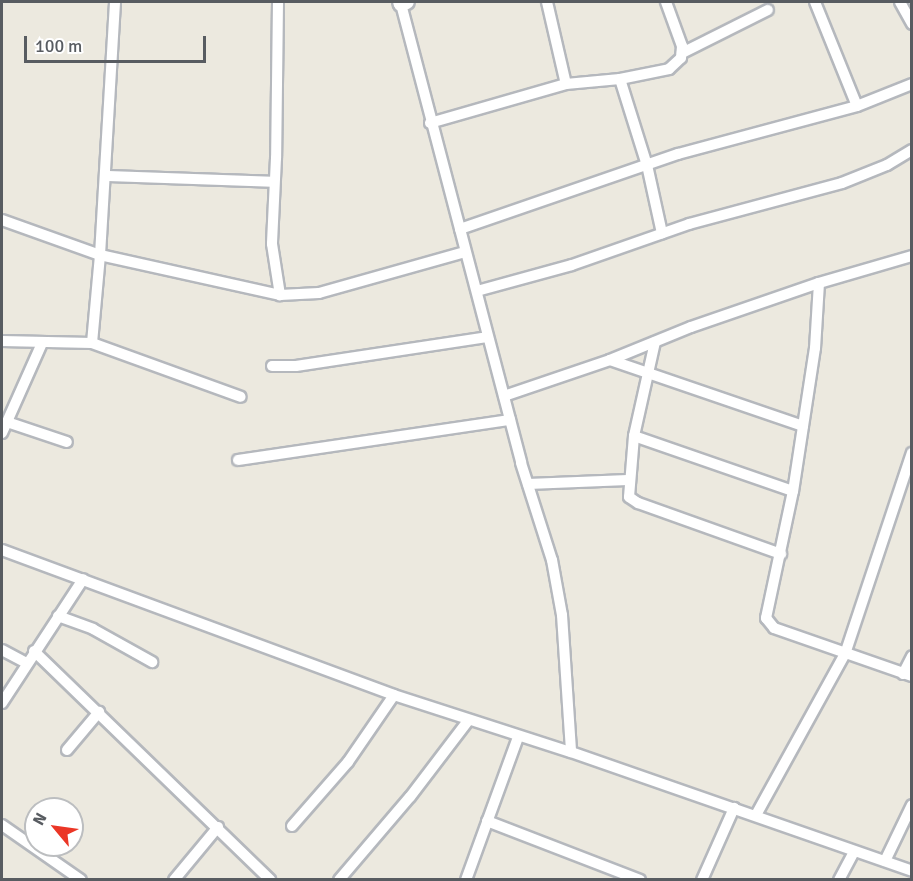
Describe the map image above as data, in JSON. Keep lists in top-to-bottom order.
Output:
{
  "scale_bar": "100 m",
  "north": "top left"
}
